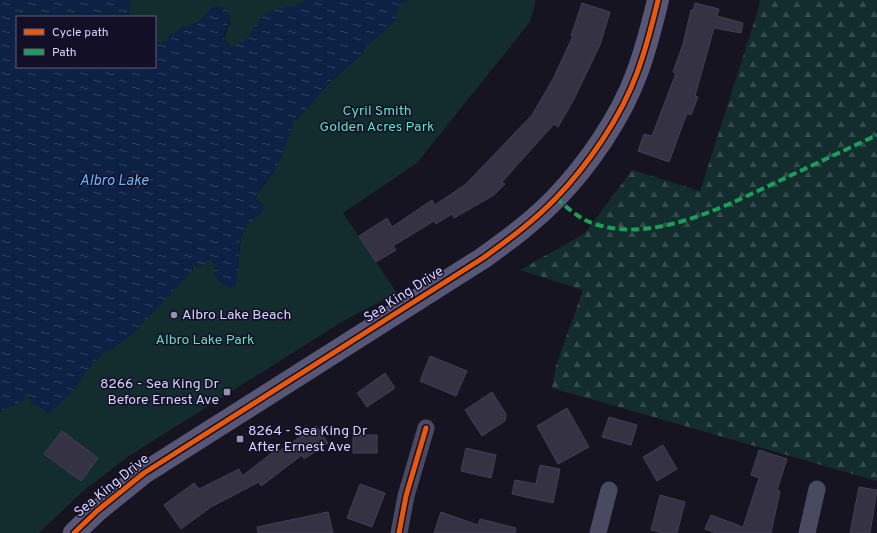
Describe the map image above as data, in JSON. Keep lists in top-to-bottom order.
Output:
{
  "streets": {
    "street": ["Sea King Drive"]
  },
  "water": ["Albro Lake"],
  "parks": ["Cyril Smith Golden Acres Park", "Albro Lake Park"],
  "places": {
    "other": ["Albro Lake Beach"],
    "transit": ["8266 - Sea King Dr Before Ernest Ave", "8264 - Sea King Dr After Ernest Ave"]
  },
  "legend": ["Cycle path", "Path"]
}
